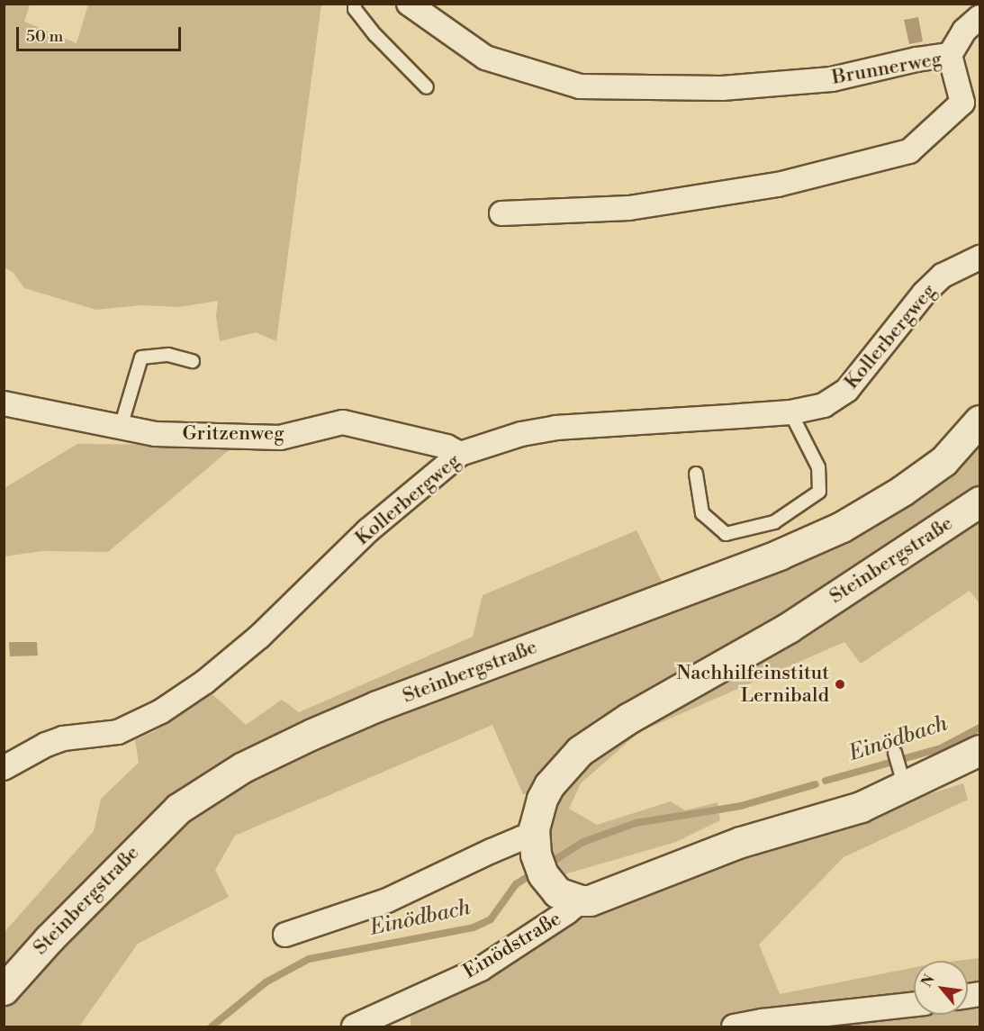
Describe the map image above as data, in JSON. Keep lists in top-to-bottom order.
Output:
{
  "streets": {
    "main road": ["Steinbergstraße"],
    "street": [
      "Brunnerweg",
      "Kollerbergweg",
      "Gritzenweg",
      "Einödstraße"
    ]
  },
  "crossings": [
    ["Kollerbergweg", "Gritzenweg"]
  ],
  "water": ["Einödbach"],
  "places": ["Nachhilfeinstitut Lernibald"],
  "scale_bar": "50 m",
  "north": "top left"
}
